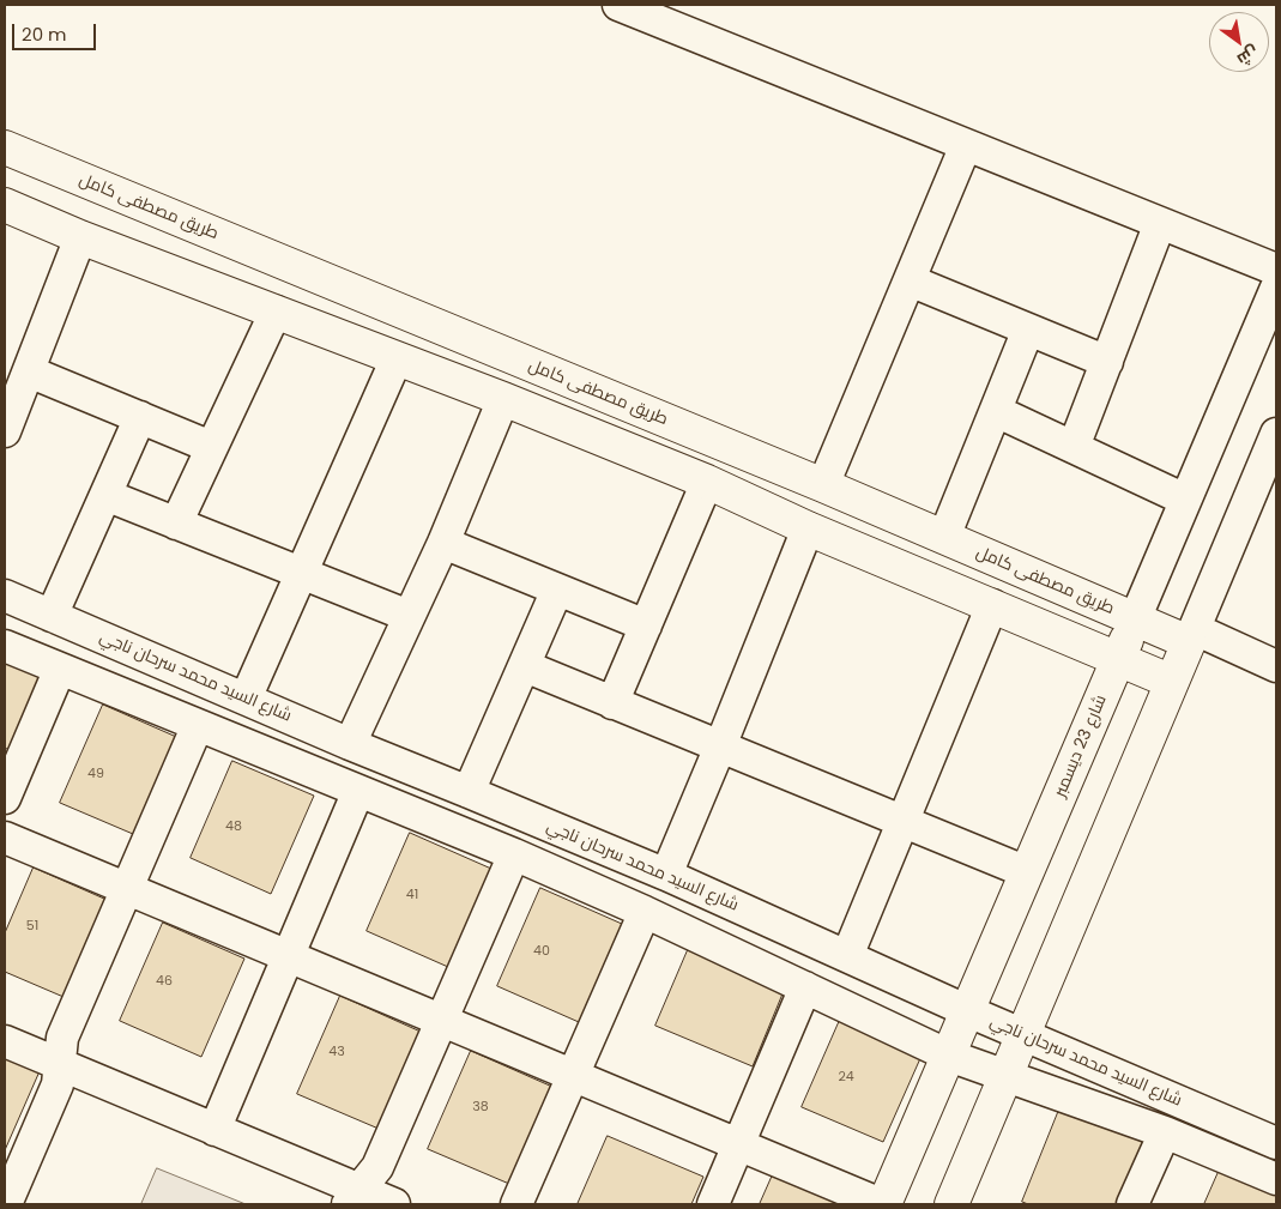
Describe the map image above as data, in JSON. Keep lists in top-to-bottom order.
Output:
{
  "streets": {
    "main road": ["طريق مصطفى كامل", "شارع 23 ديسمبر"],
    "street": ["شارع السيد محمد سرحان ناجي"]
  },
  "crossings": [
    ["طريق مصطفى كامل", "شارع 23 ديسمبر"],
    ["شارع السيد محمد سرحان ناجي", "شارع 23 ديسمبر"]
  ],
  "house_numbers": [
    "49",
    "48",
    "41",
    "51",
    "40",
    "46",
    "43",
    "24",
    "38"
  ],
  "scale_bar": "20 m",
  "north": "bottom right"
}
